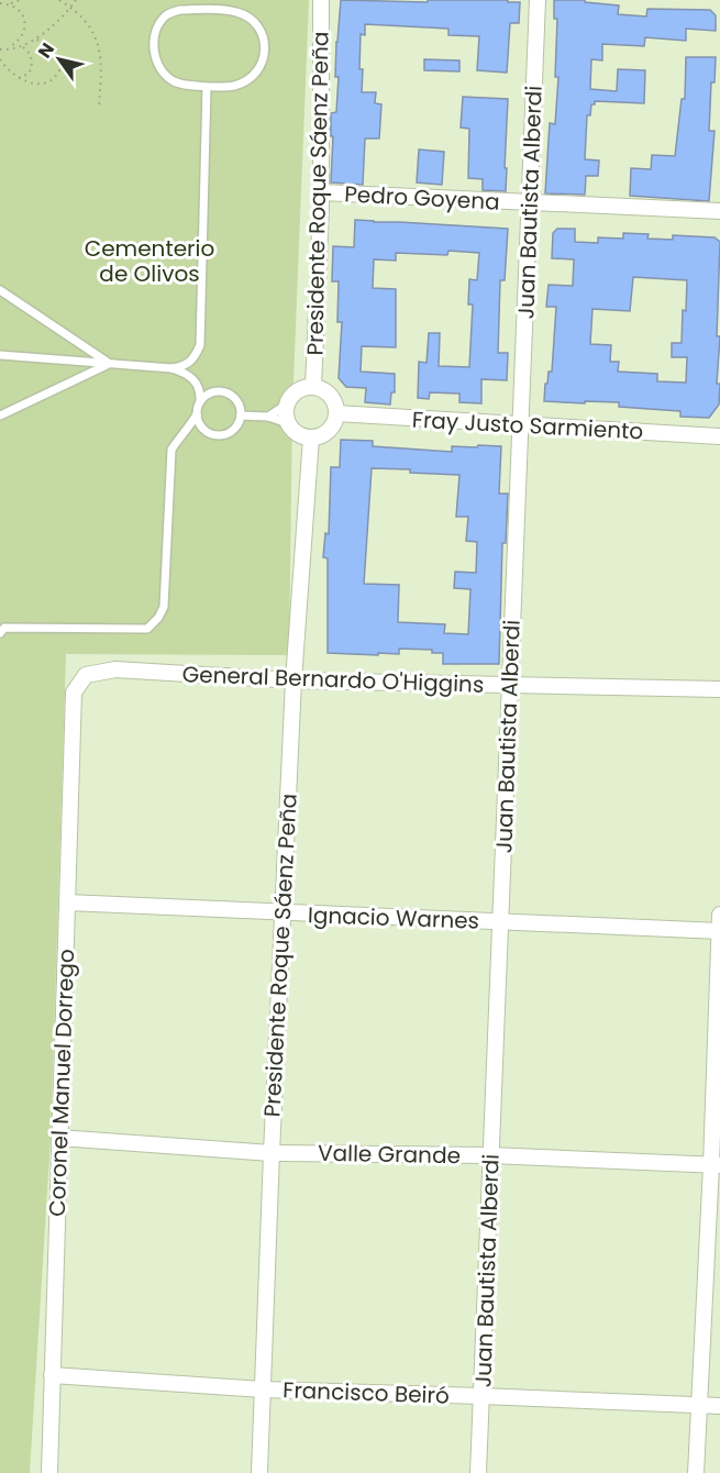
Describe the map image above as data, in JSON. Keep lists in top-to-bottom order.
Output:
{
  "streets": {
    "street": [
      "Presidente Roque Sáenz Peña",
      "Pedro Goyena",
      "Juan Bautista Alberdi",
      "Fray Justo Sarmiento",
      "General Bernardo O'Higgins",
      "Ignacio Warnes",
      "Coronel Manuel Dorrego",
      "Valle Grande",
      "Francisco Beiró"
    ]
  },
  "crossings": [
    ["Presidente Roque Sáenz Peña", "Pedro Goyena"],
    ["Presidente Roque Sáenz Peña", "Fray Justo Sarmiento"],
    ["Presidente Roque Sáenz Peña", "General Bernardo O'Higgins"],
    ["Presidente Roque Sáenz Peña", "Ignacio Warnes"],
    ["Presidente Roque Sáenz Peña", "Valle Grande"],
    ["Presidente Roque Sáenz Peña", "Francisco Beiró"],
    ["Pedro Goyena", "Juan Bautista Alberdi"],
    ["Juan Bautista Alberdi", "Fray Justo Sarmiento"],
    ["Juan Bautista Alberdi", "General Bernardo O'Higgins"],
    ["Juan Bautista Alberdi", "Ignacio Warnes"],
    ["Juan Bautista Alberdi", "Valle Grande"],
    ["Juan Bautista Alberdi", "Francisco Beiró"],
    ["General Bernardo O'Higgins", "Coronel Manuel Dorrego"],
    ["Ignacio Warnes", "Coronel Manuel Dorrego"],
    ["Coronel Manuel Dorrego", "Valle Grande"],
    ["Coronel Manuel Dorrego", "Francisco Beiró"]
  ],
  "parks": ["Cementerio de Olivos"],
  "north": "top left"
}
